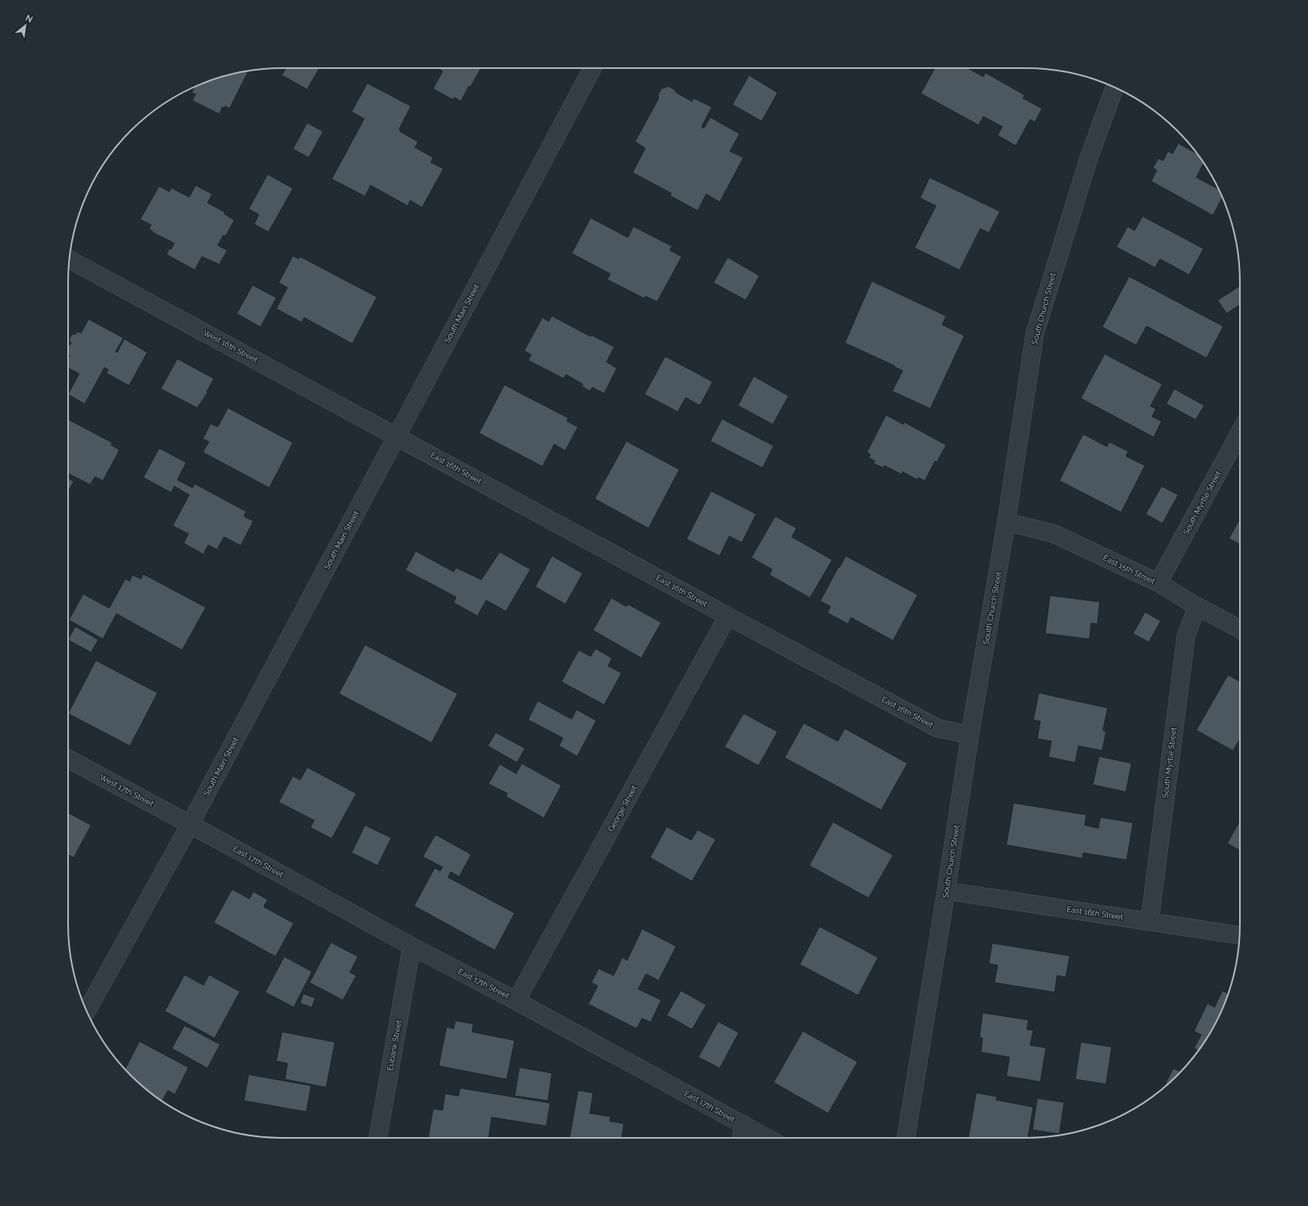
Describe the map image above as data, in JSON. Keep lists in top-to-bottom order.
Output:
{
  "streets": {
    "street": [
      "South Church Street",
      "South Main Street",
      "West 16th Street",
      "East 16th Street",
      "South Myrtle Street",
      "East 15th Street",
      "West 17th Street",
      "George Street",
      "East 17th Street",
      "Eubank Street"
    ]
  },
  "crossings": [
    ["South Church Street", "East 16th Street"],
    ["South Church Street", "East 15th Street"],
    ["South Main Street", "West 16th Street"],
    ["South Main Street", "East 16th Street"],
    ["South Main Street", "West 17th Street"],
    ["South Main Street", "East 17th Street"],
    ["West 16th Street", "East 16th Street"],
    ["East 16th Street", "South Myrtle Street"],
    ["East 16th Street", "George Street"],
    ["South Myrtle Street", "East 15th Street"],
    ["West 17th Street", "East 17th Street"],
    ["George Street", "East 17th Street"],
    ["East 17th Street", "Eubank Street"]
  ],
  "north": "top right"
}
